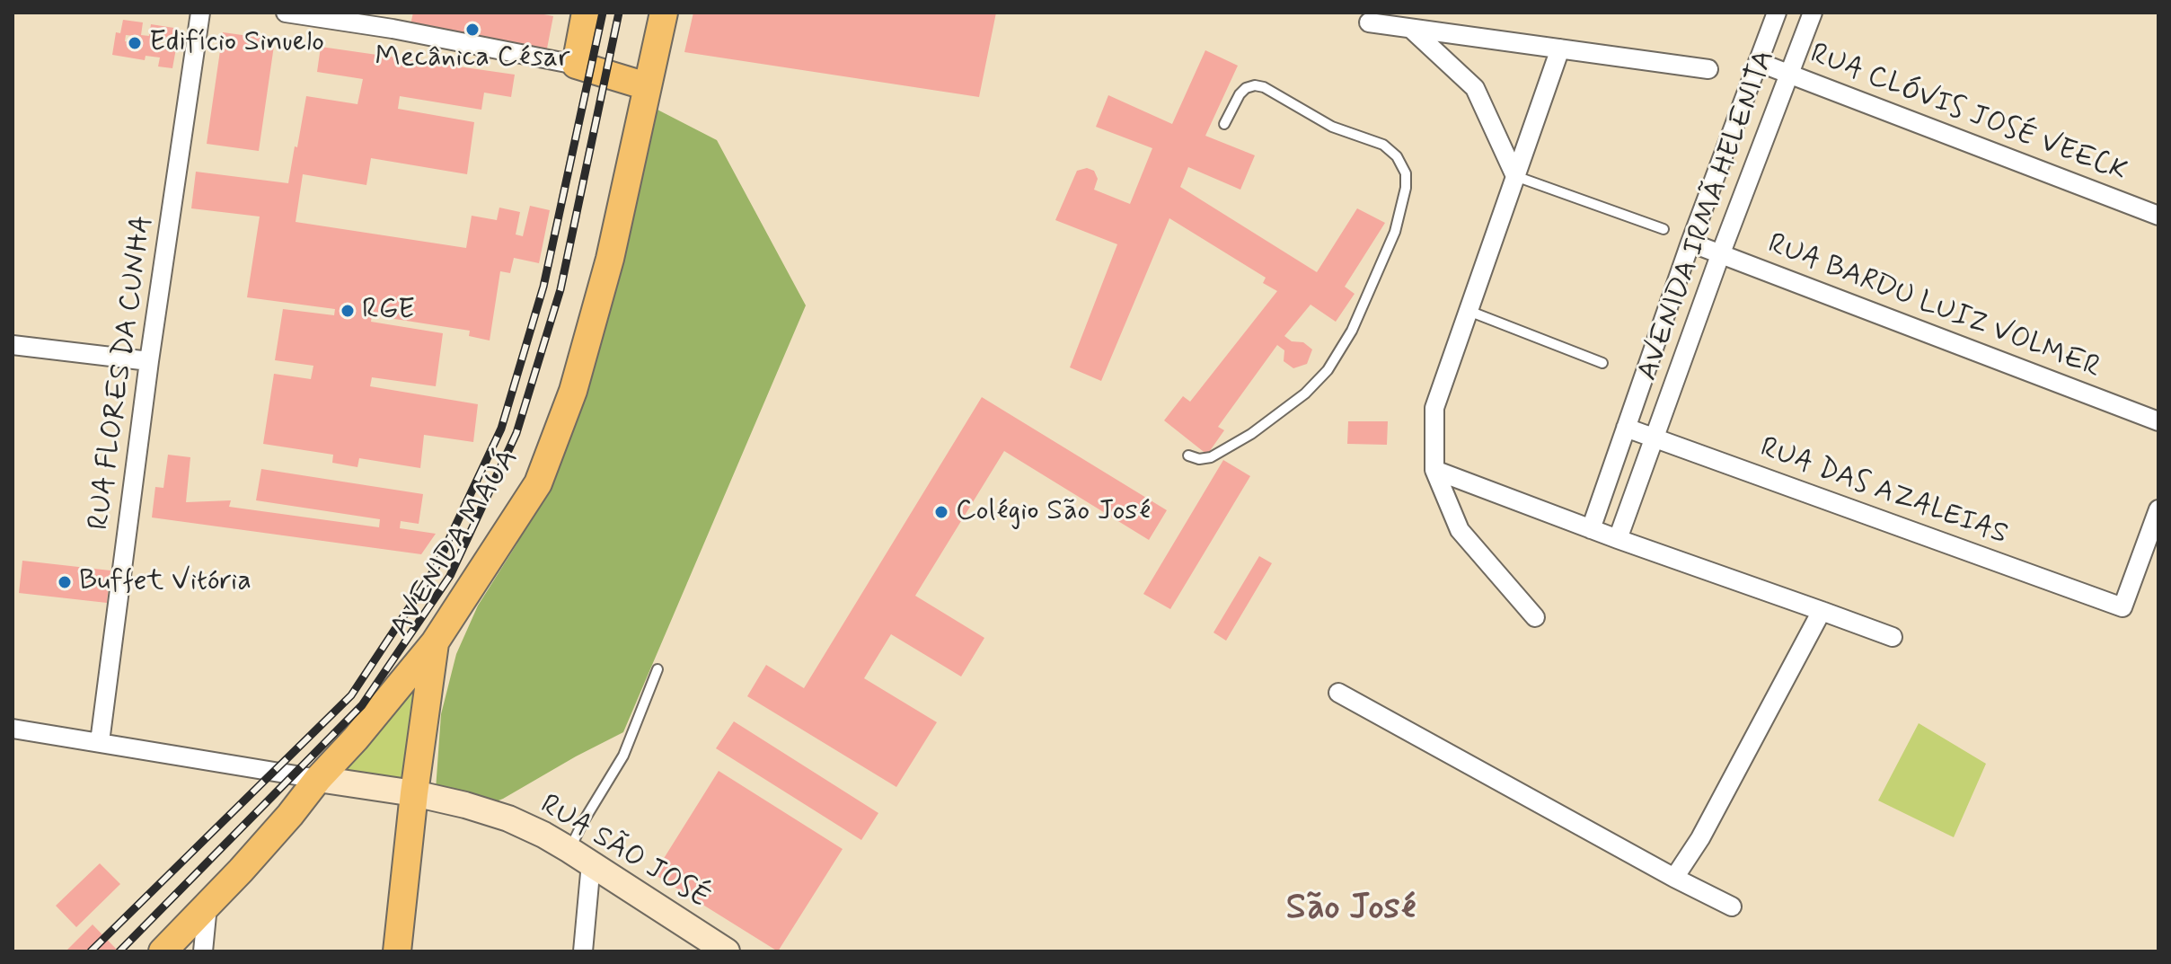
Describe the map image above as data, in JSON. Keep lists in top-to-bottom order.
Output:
{
  "streets": {
    "main road": ["AVENIDA MAUÁ"],
    "street": [
      "RUA CLÓVIS JOSÉ VEECK",
      "AVENIDA IRMÃ HELENITA",
      "RUA BARDU LUIZ VOLMER",
      "RUA FLORES DA CUNHA",
      "RUA DAS AZALEIAS",
      "RUA SÃO JOSÉ"
    ]
  },
  "crossings": [
    ["RUA CLÓVIS JOSÉ VEECK", "AVENIDA IRMÃ HELENITA"],
    ["AVENIDA IRMÃ HELENITA", "RUA BARDU LUIZ VOLMER"],
    ["AVENIDA IRMÃ HELENITA", "RUA DAS AZALEIAS"],
    ["AVENIDA MAUÁ", "RUA SÃO JOSÉ"]
  ],
  "districts": ["São José"],
  "places": [
    "Mecânica César",
    "Edifício Sinuelo",
    "RGE",
    "Colégio São José",
    "Buffet Vitória"
  ]
}
